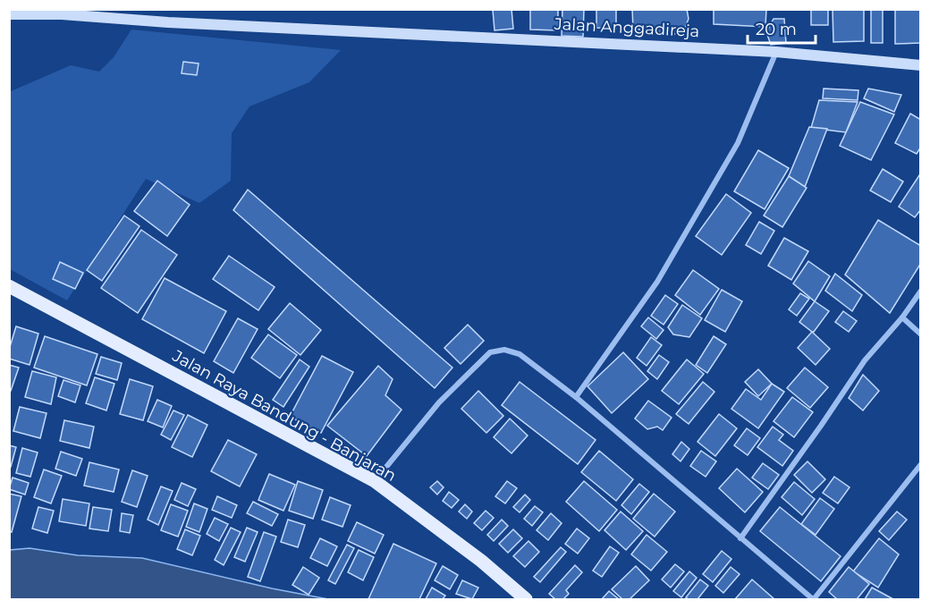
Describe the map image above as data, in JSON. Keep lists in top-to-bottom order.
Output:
{
  "streets": {
    "main road": ["Jalan Anggadireja", "Jalan Raya Bandung - Banjaran"]
  },
  "scale_bar": "20 m"
}
